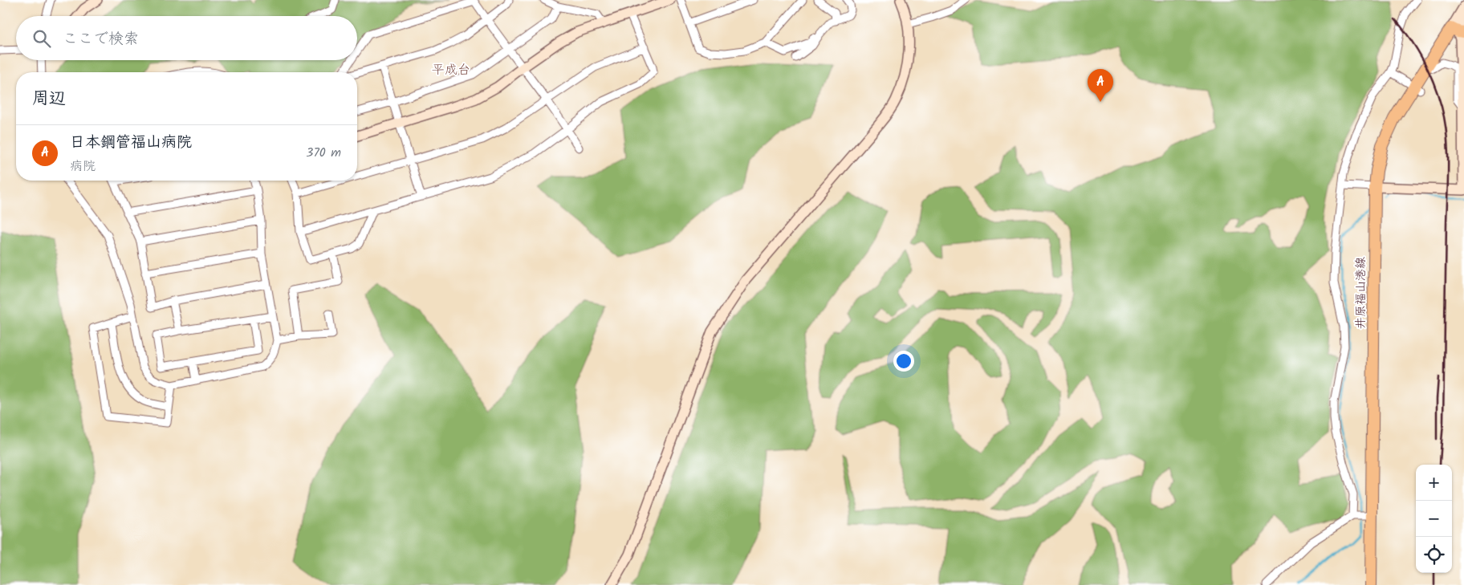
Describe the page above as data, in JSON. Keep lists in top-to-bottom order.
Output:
{
  "streets": {
    "main road": ["井原福山港線"]
  },
  "districts": ["平成台"],
  "page": {
    "search": "ここで検索",
    "pins": "A",
    "heading": "周辺",
    "list": [
      {
        "mark": "A",
        "name": "日本鋼管福山病院",
        "note": "病院",
        "value": "370 m"
      }
    ],
    "map_buttons": ["+", "−"]
  }
}
